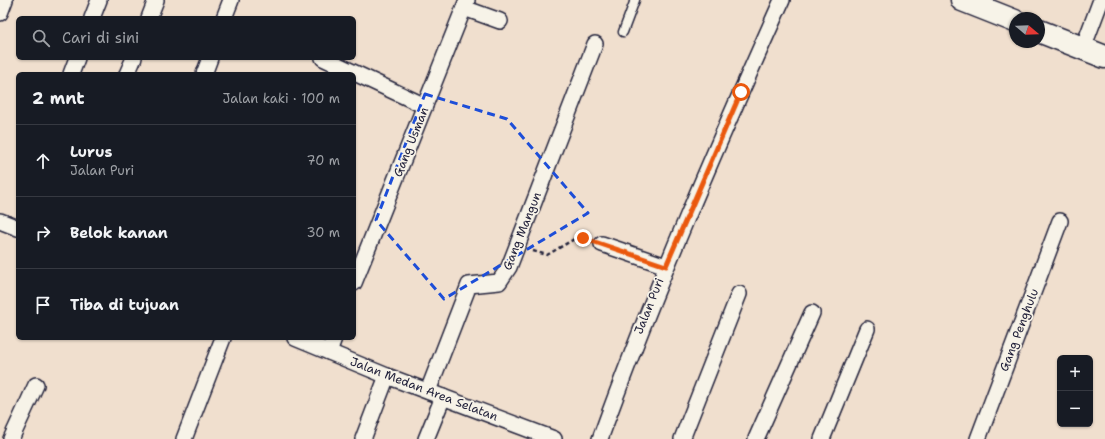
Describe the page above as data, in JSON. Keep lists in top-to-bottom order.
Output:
{
  "streets": {
    "street": [
      "Gang Usman",
      "Gang Mangun",
      "Jalan Puri",
      "Gang Penghulu",
      "Jalan Medan Area Selatan"
    ]
  },
  "crossings": [
    ["Gang Mangun", "Jalan Medan Area Selatan"]
  ],
  "north": "right",
  "page": {
    "search": "Cari di sini",
    "heading": ["2 mnt", "Jalan kaki · 100 m"],
    "list": [
      ["Lurus", "Jalan Puri", "70 m"],
      ["Belok kanan", "30 m"],
      "Tiba di tujuan"
    ],
    "map_buttons": ["+", "−"]
  }
}
